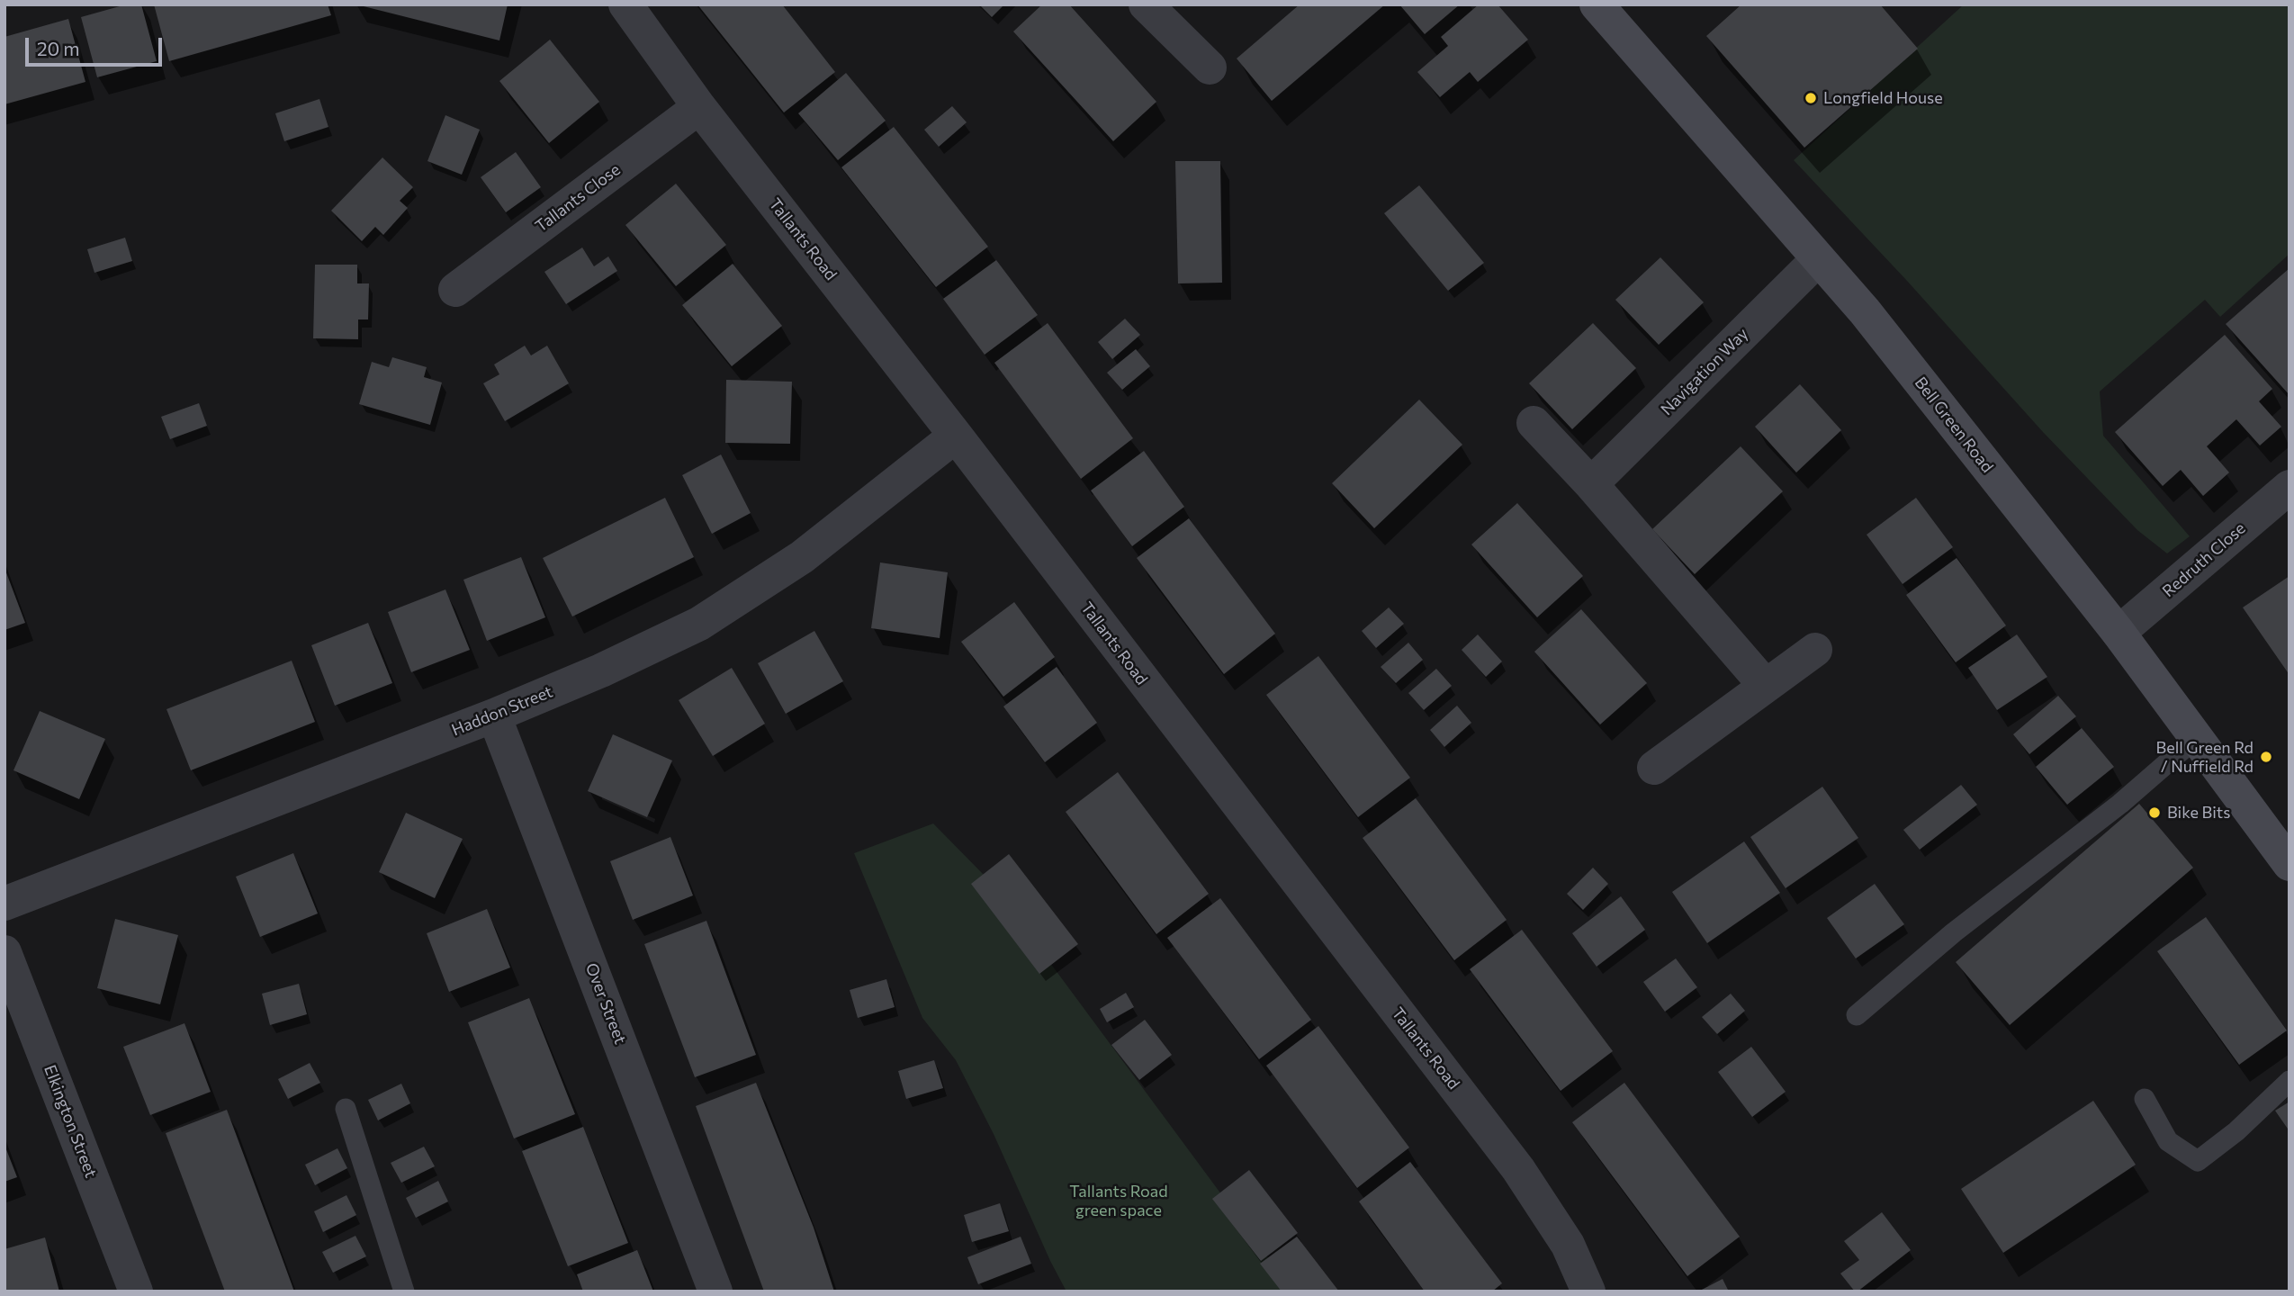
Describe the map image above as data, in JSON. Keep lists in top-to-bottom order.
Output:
{
  "streets": {
    "main road": ["Bell Green Road"],
    "street": [
      "Tallants Close",
      "Tallants Road",
      "Navigation Way",
      "Redruth Close",
      "Haddon Street",
      "Over Street",
      "Elkington Street"
    ]
  },
  "crossings": [
    ["Tallants Close", "Tallants Road"],
    ["Tallants Road", "Haddon Street"],
    ["Navigation Way", "Bell Green Road"],
    ["Bell Green Road", "Redruth Close"],
    ["Haddon Street", "Over Street"]
  ],
  "parks": ["Tallants Road green space"],
  "places": ["Longfield House", "Bell Green Rd / Nuffield Rd", "Bike Bits"],
  "scale_bar": "20 m"
}
